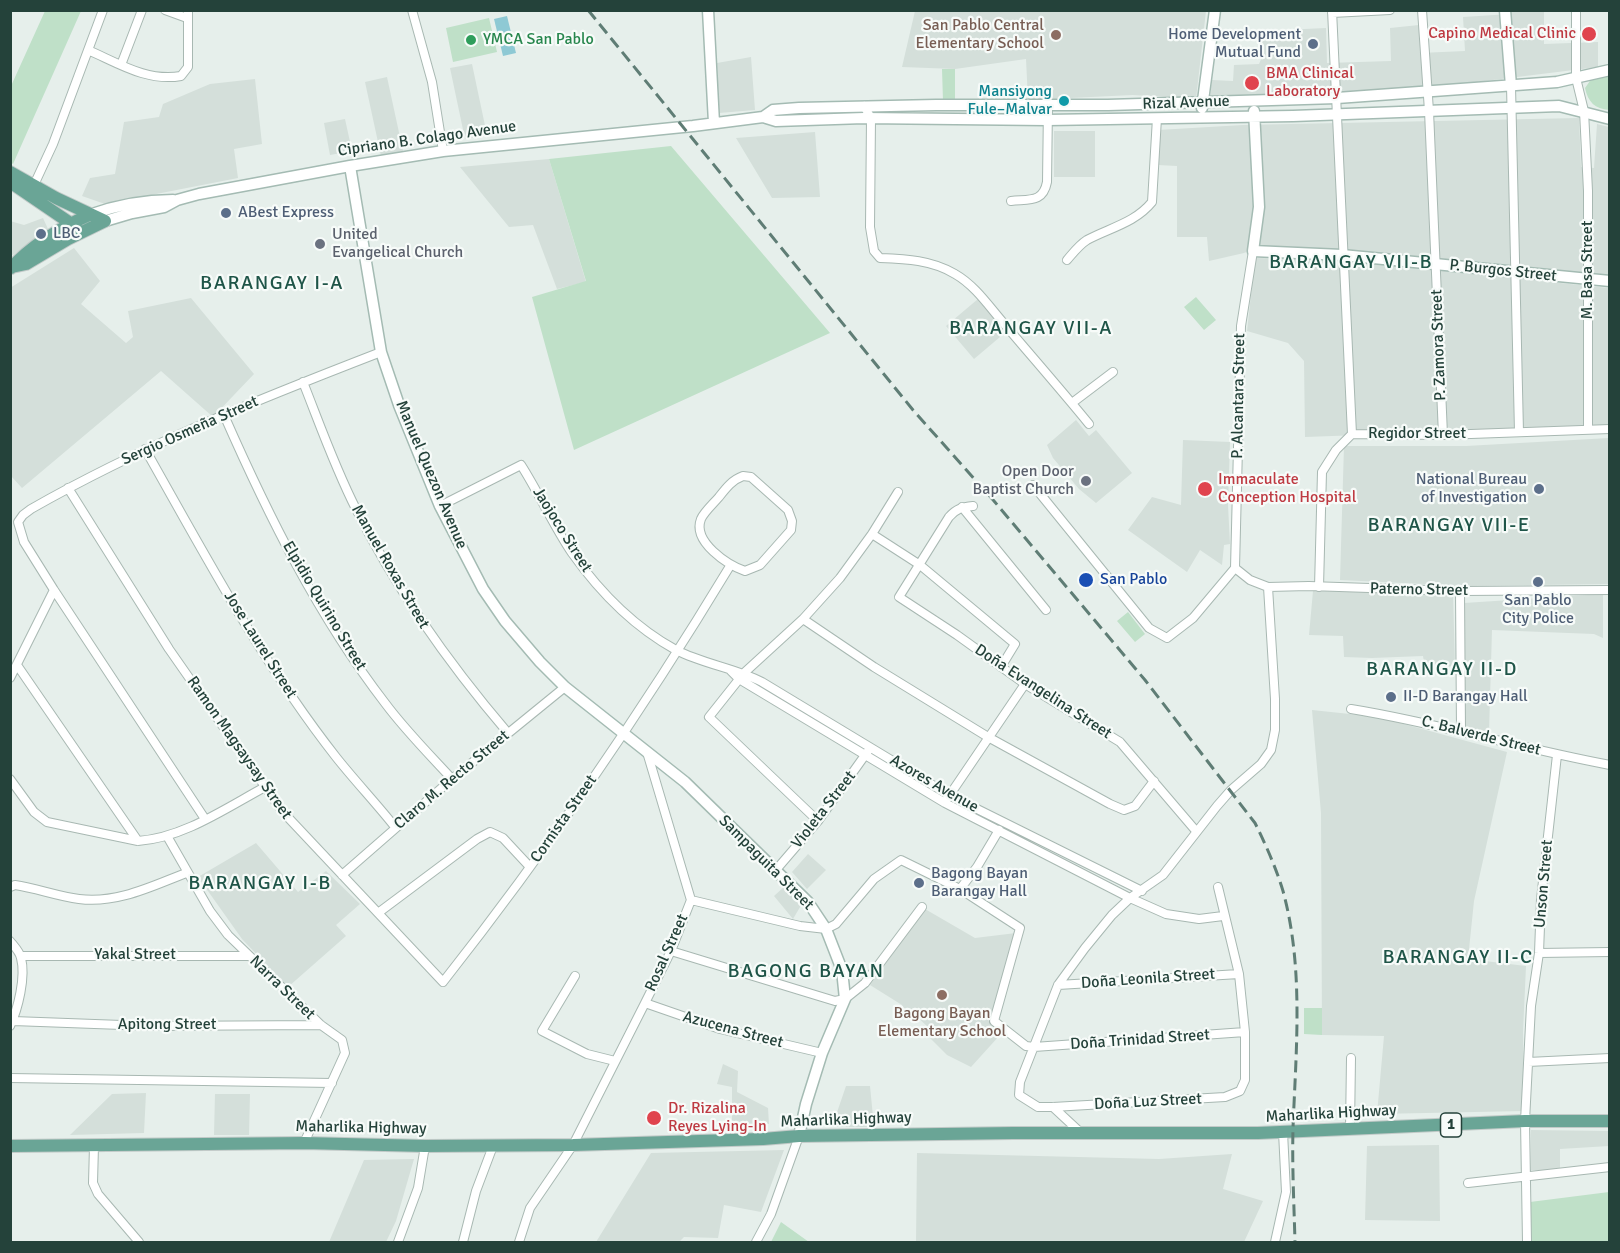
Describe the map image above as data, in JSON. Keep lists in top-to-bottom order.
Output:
{
  "streets": {
    "main road": [
      "Rizal Avenue",
      "Cipriano B. Colago Avenue",
      "P. Burgos Street",
      "P. Alcantara Street",
      "Manuel Quezon Avenue",
      "Sampaguita Street",
      "Maharlika Highway",
      "1"
    ],
    "street": [
      "M. Basa Street",
      "P. Zamora Street",
      "Sergio Osmeña Street",
      "Regidor Street",
      "Jaojoco Street",
      "Manuel Roxas Street",
      "Paterno Street",
      "Elpidio Quirino Street",
      "Jose Laurel Street",
      "Doña Evangelina Street",
      "C. Balverde Street",
      "Ramon Magsaysay Street",
      "Claro M. Recto Street",
      "Azores Avenue",
      "Violeta Street",
      "Cornista Street",
      "Unson Street",
      "Rosal Street",
      "Yakal Street",
      "Doña Leonila Street",
      "Narra Street",
      "Apitong Street",
      "Azucena Street",
      "Doña Trinidad Street",
      "Doña Luz Street"
    ]
  },
  "crossings": [
    ["Rizal Avenue", "Cipriano B. Colago Avenue"],
    ["Rizal Avenue", "M. Basa Street"],
    ["Rizal Avenue", "P. Zamora Street"],
    ["Rizal Avenue", "P. Alcantara Street"],
    ["Cipriano B. Colago Avenue", "Manuel Quezon Avenue"],
    ["M. Basa Street", "P. Burgos Street"],
    ["M. Basa Street", "Regidor Street"],
    ["P. Burgos Street", "P. Zamora Street"],
    ["P. Burgos Street", "P. Alcantara Street"],
    ["P. Zamora Street", "Regidor Street"],
    ["P. Alcantara Street", "Paterno Street"],
    ["Sergio Osmeña Street", "Manuel Quezon Avenue"],
    ["Sergio Osmeña Street", "Manuel Roxas Street"],
    ["Sergio Osmeña Street", "Elpidio Quirino Street"],
    ["Sergio Osmeña Street", "Jose Laurel Street"],
    ["Sergio Osmeña Street", "Ramon Magsaysay Street"],
    ["Regidor Street", "Paterno Street"],
    ["Manuel Quezon Avenue", "Jaojoco Street"],
    ["Manuel Quezon Avenue", "Claro M. Recto Street"],
    ["Manuel Quezon Avenue", "Cornista Street"],
    ["Manuel Quezon Avenue", "Sampaguita Street"],
    ["Manuel Quezon Avenue", "Rosal Street"],
    ["Jaojoco Street", "Azores Avenue"],
    ["Jaojoco Street", "Cornista Street"],
    ["Manuel Roxas Street", "Claro M. Recto Street"],
    ["Elpidio Quirino Street", "Claro M. Recto Street"],
    ["Jose Laurel Street", "Claro M. Recto Street"],
    ["C. Balverde Street", "Unson Street"],
    ["Ramon Magsaysay Street", "Claro M. Recto Street"],
    ["Ramon Magsaysay Street", "Cornista Street"],
    ["Azores Avenue", "Violeta Street"],
    ["Azores Avenue", "Cornista Street"],
    ["Violeta Street", "Sampaguita Street"],
    ["Sampaguita Street", "Rosal Street"],
    ["Sampaguita Street", "Azucena Street"],
    ["Sampaguita Street", "Maharlika Highway"],
    ["Unson Street", "Maharlika Highway"],
    ["Rosal Street", "Azucena Street"],
    ["Rosal Street", "Maharlika Highway"],
    ["Yakal Street", "Narra Street"],
    ["Narra Street", "Apitong Street"],
    ["Narra Street", "Maharlika Highway"],
    ["Doña Trinidad Street", "Doña Luz Street"],
    ["Doña Luz Street", "Maharlika Highway"]
  ],
  "districts": [
    "BARANGAY VII-B",
    "BARANGAY I-A",
    "BARANGAY VII-A",
    "BARANGAY VII-E",
    "BARANGAY II-D",
    "BARANGAY I-B",
    "BARANGAY II-C",
    "BAGONG BAYAN"
  ],
  "places": [
    "Capino Medical Clinic",
    "San Pablo Central Elementary School",
    "YMCA San Pablo",
    "Home Development Mutual Fund",
    "BMA Clinical Laboratory",
    "Mansiyong Fule–Malvar",
    "ABest Express",
    "LBC",
    "United Evangelical Church",
    "Open Door Baptist Church",
    "Immaculate Conception Hospital",
    "National Bureau of Investigation",
    "San Pablo",
    "San Pablo City Police",
    "II-D Barangay Hall",
    "Bagong Bayan Barangay Hall",
    "Bagong Bayan Elementary School",
    "Dr. Rizalina Reyes Lying-In"
  ]
}
